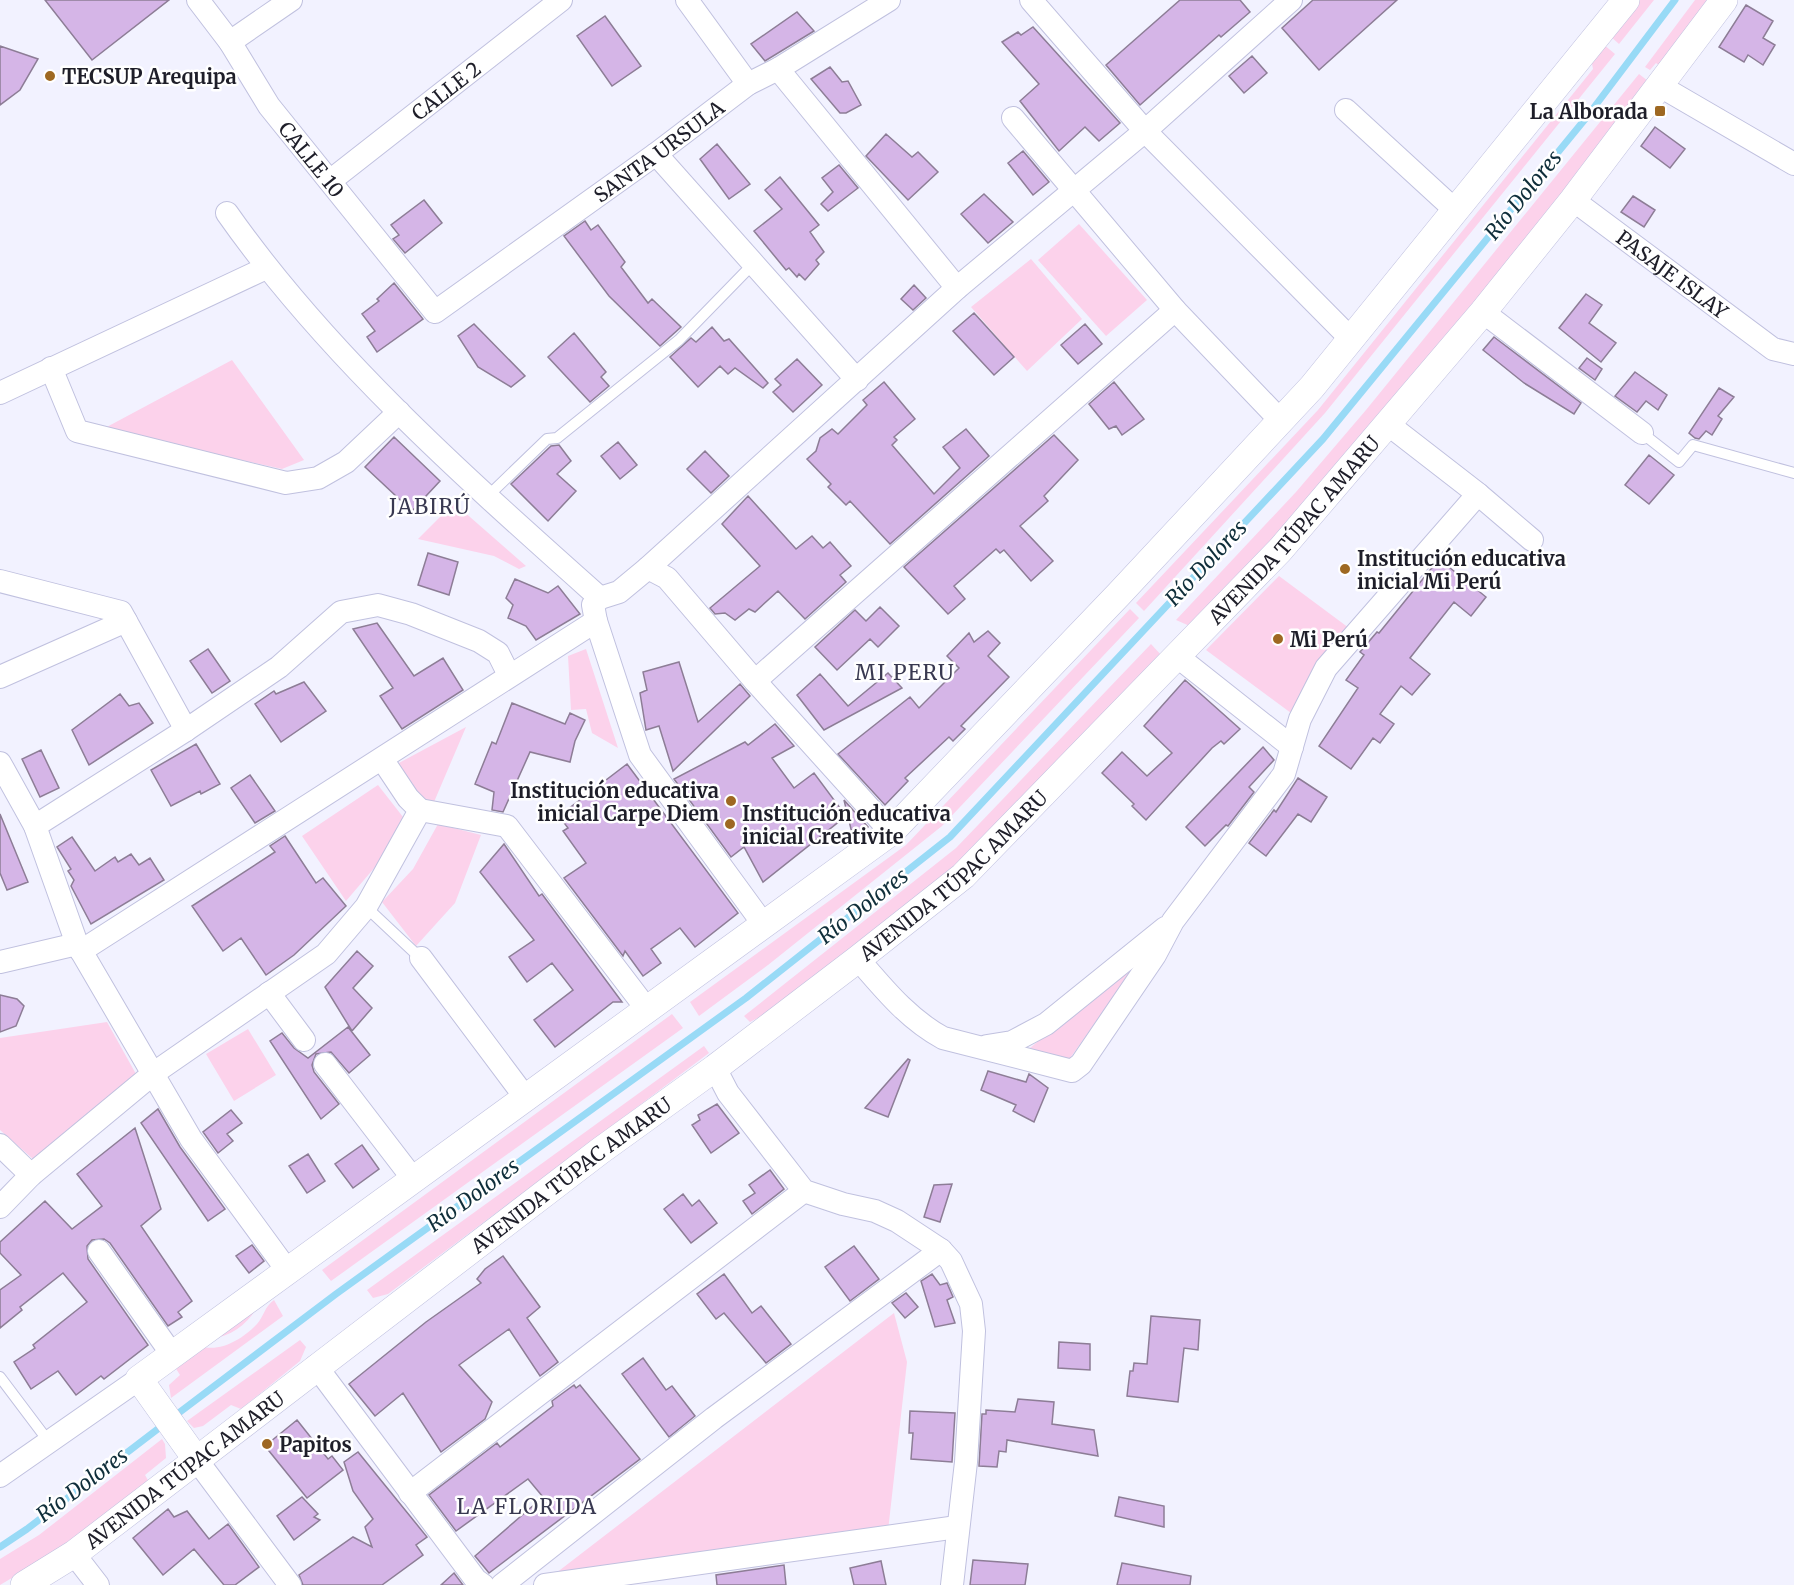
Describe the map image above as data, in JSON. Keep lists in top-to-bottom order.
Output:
{
  "streets": {
    "street": [
      "CALLE 2",
      "SANTA URSULA",
      "CALLE 10",
      "PASAJE ISLAY",
      "AVENIDA TÚPAC AMARU"
    ]
  },
  "crossings": [
    ["CALLE 2", "CALLE 10"],
    ["SANTA URSULA", "CALLE 10"],
    ["PASAJE ISLAY", "AVENIDA TÚPAC AMARU"]
  ],
  "districts": ["JABIRÚ", "MI PERU", "LA FLORIDA"],
  "water": ["Río Dolores"],
  "places": {
    "other": [
      "TECSUP Arequipa",
      "Institución educativa inicial Mi Perú",
      "Mi Perú",
      "Institución educativa inicial Carpe Diem",
      "Institución educativa inicial Creativite",
      "Papitos"
    ],
    "transit": ["La Alborada"]
  }
}
